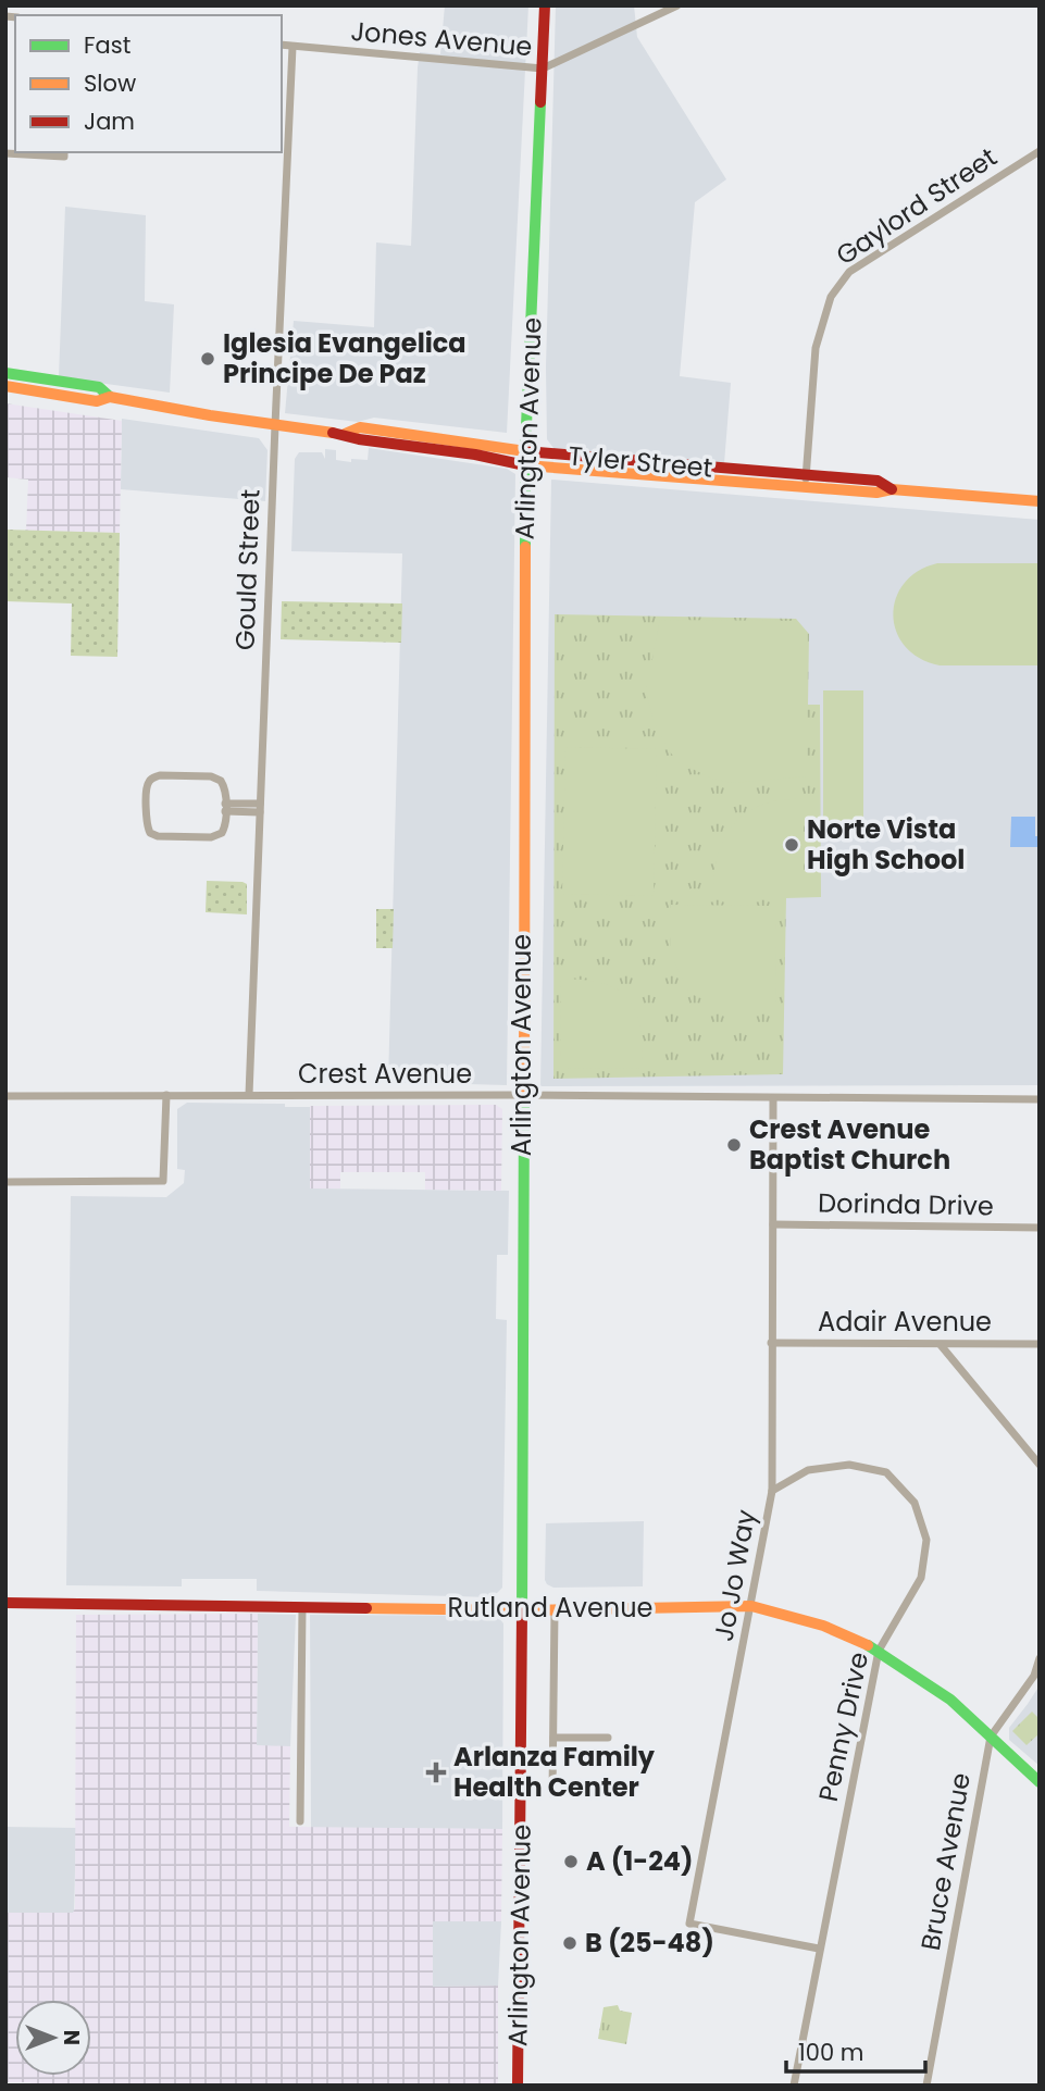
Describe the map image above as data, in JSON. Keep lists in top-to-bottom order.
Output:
{
  "streets": {
    "main road": ["Arlington Avenue", "Tyler Street", "Rutland Avenue"],
    "street": [
      "Jones Avenue",
      "Gaylord Street",
      "Gould Street",
      "Crest Avenue",
      "Dorinda Drive",
      "Adair Avenue",
      "Jo Jo Way",
      "Penny Drive",
      "Bruce Avenue"
    ]
  },
  "crossings": [
    ["Jones Avenue", "Arlington Avenue"],
    ["Jones Avenue", "Gould Street"],
    ["Gaylord Street", "Tyler Street"],
    ["Arlington Avenue", "Tyler Street"],
    ["Arlington Avenue", "Crest Avenue"],
    ["Arlington Avenue", "Rutland Avenue"],
    ["Tyler Street", "Gould Street"],
    ["Gould Street", "Crest Avenue"],
    ["Crest Avenue", "Jo Jo Way"],
    ["Dorinda Drive", "Jo Jo Way"],
    ["Adair Avenue", "Jo Jo Way"],
    ["Jo Jo Way", "Rutland Avenue"],
    ["Jo Jo Way", "Penny Drive"],
    ["Rutland Avenue", "Penny Drive"],
    ["Rutland Avenue", "Bruce Avenue"]
  ],
  "places": {
    "other": [
      "Iglesia Evangelica Principe De Paz",
      "Norte Vista High School",
      "Crest Avenue Baptist Church",
      "A (1-24)",
      "B (25-48)"
    ],
    "health": ["Arlanza Family Health Center"]
  },
  "legend": ["Fast", "Slow", "Jam"],
  "scale_bar": "100 m",
  "north": "right"
}
